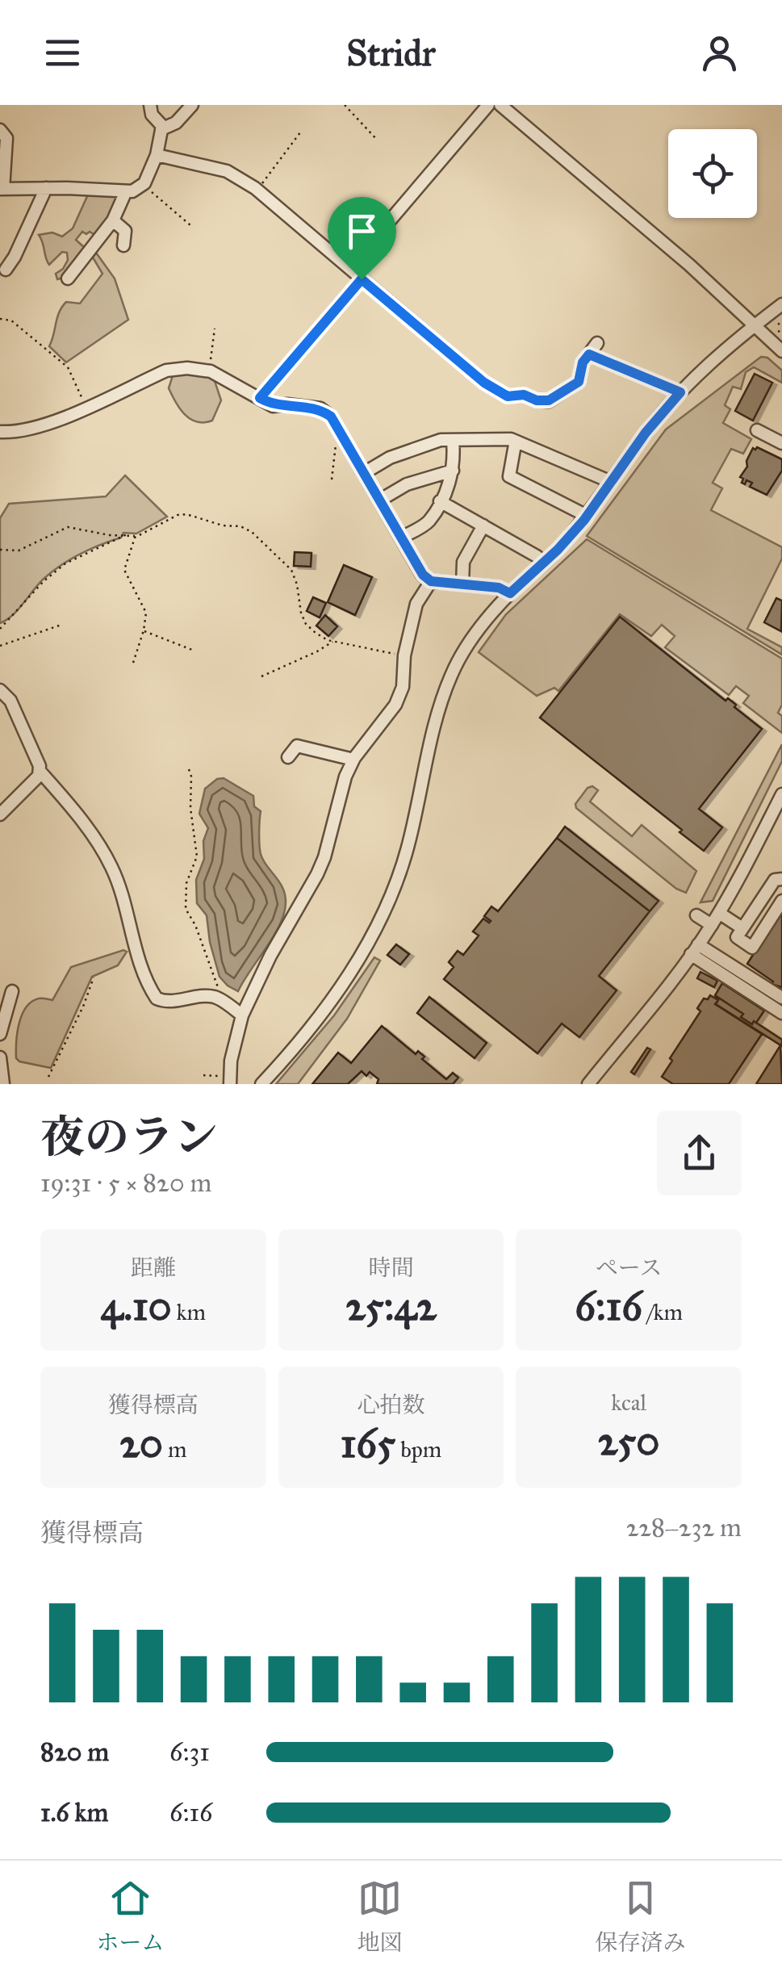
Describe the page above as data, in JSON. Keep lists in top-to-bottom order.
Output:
{
  "page": {
    "header": "Stridr",
    "heading": ["夜のラン", "19:31 · 5 × 820 m"],
    "stats": [
      ["距離", "4.10 km"],
      ["時間", "25:42"],
      ["ペース", "6:16 /km"],
      ["獲得標高", "20 m"],
      ["心拍数", "165 bpm"],
      ["kcal", "250"]
    ],
    "chart": ["獲得標高", "228–232 m"],
    "list": [
      {
        "name": "820 m",
        "note": "6:31"
      },
      {
        "name": "1.6 km",
        "note": "6:16"
      }
    ],
    "tabs": ["ホーム", "地図", "保存済み"]
  }
}
